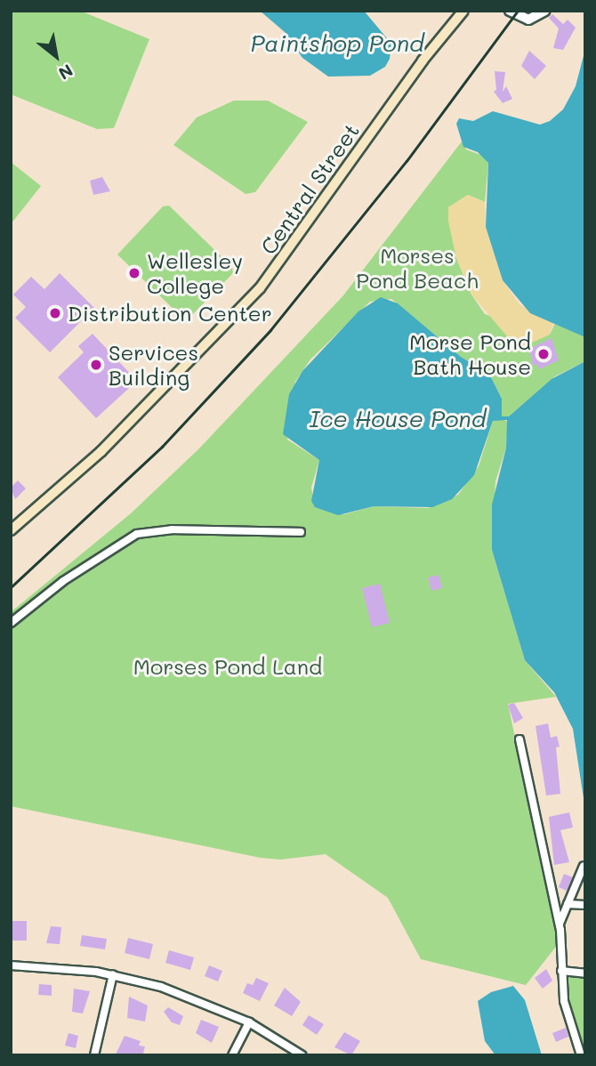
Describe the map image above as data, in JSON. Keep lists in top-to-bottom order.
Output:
{
  "streets": {
    "main road": ["Central Street"]
  },
  "water": ["Paintshop Pond", "Ice House Pond"],
  "parks": ["Morses Pond Beach", "Morses Pond Land"],
  "places": [
    "Wellesley College",
    "Distribution Center",
    "Morse Pond Bath House",
    "Services Building"
  ],
  "north": "bottom right"
}
